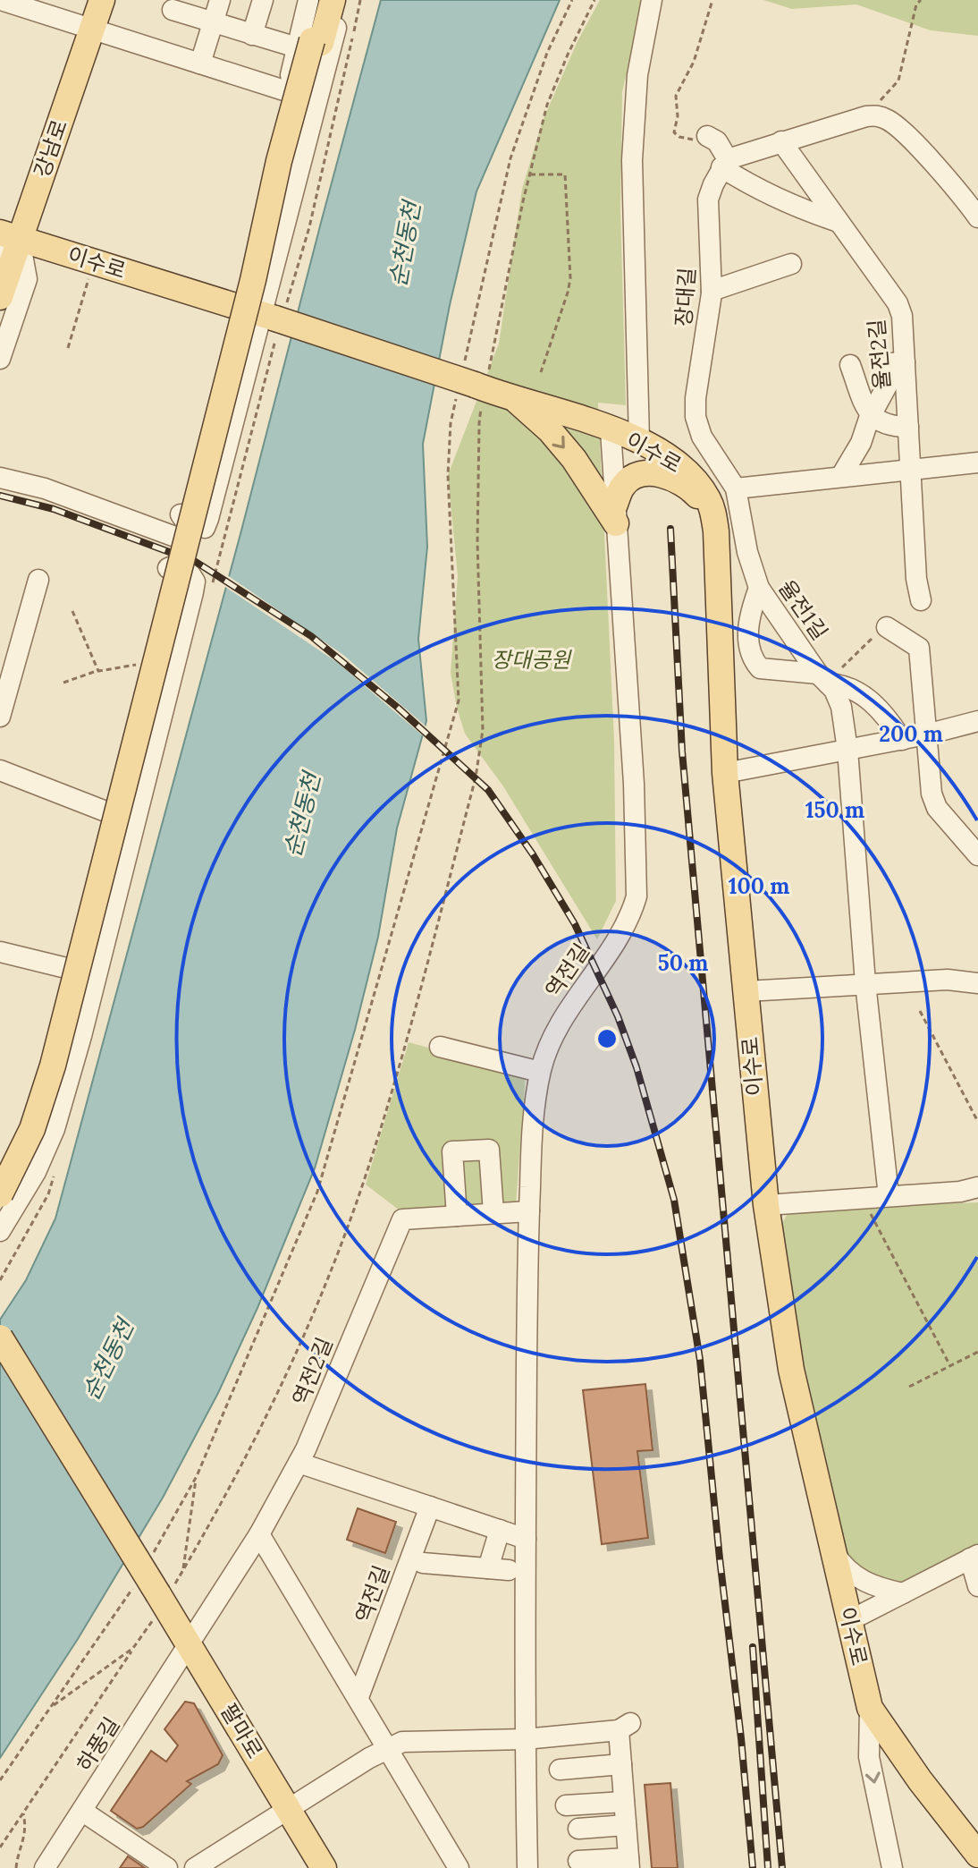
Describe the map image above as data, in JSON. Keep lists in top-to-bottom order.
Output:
{
  "streets": {
    "main road": ["강남로", "이수로", "팔마로"],
    "street": [
      "장대길",
      "율전2길",
      "율전1길",
      "역전길",
      "역전2길",
      "하풍길"
    ]
  },
  "crossings": [
    ["강남로", "이수로"],
    ["이수로", "역전길"],
    ["장대길", "율전1길"],
    ["역전길", "역전2길"],
    ["역전2길", "팔마로"],
    ["역전2길", "하풍길"],
    ["팔마로", "하풍길"]
  ],
  "water": ["순천동천"],
  "parks": ["장대공원"],
  "rings": [
    "200 m",
    "150 m",
    "100 m",
    "50 m"
  ]
}
